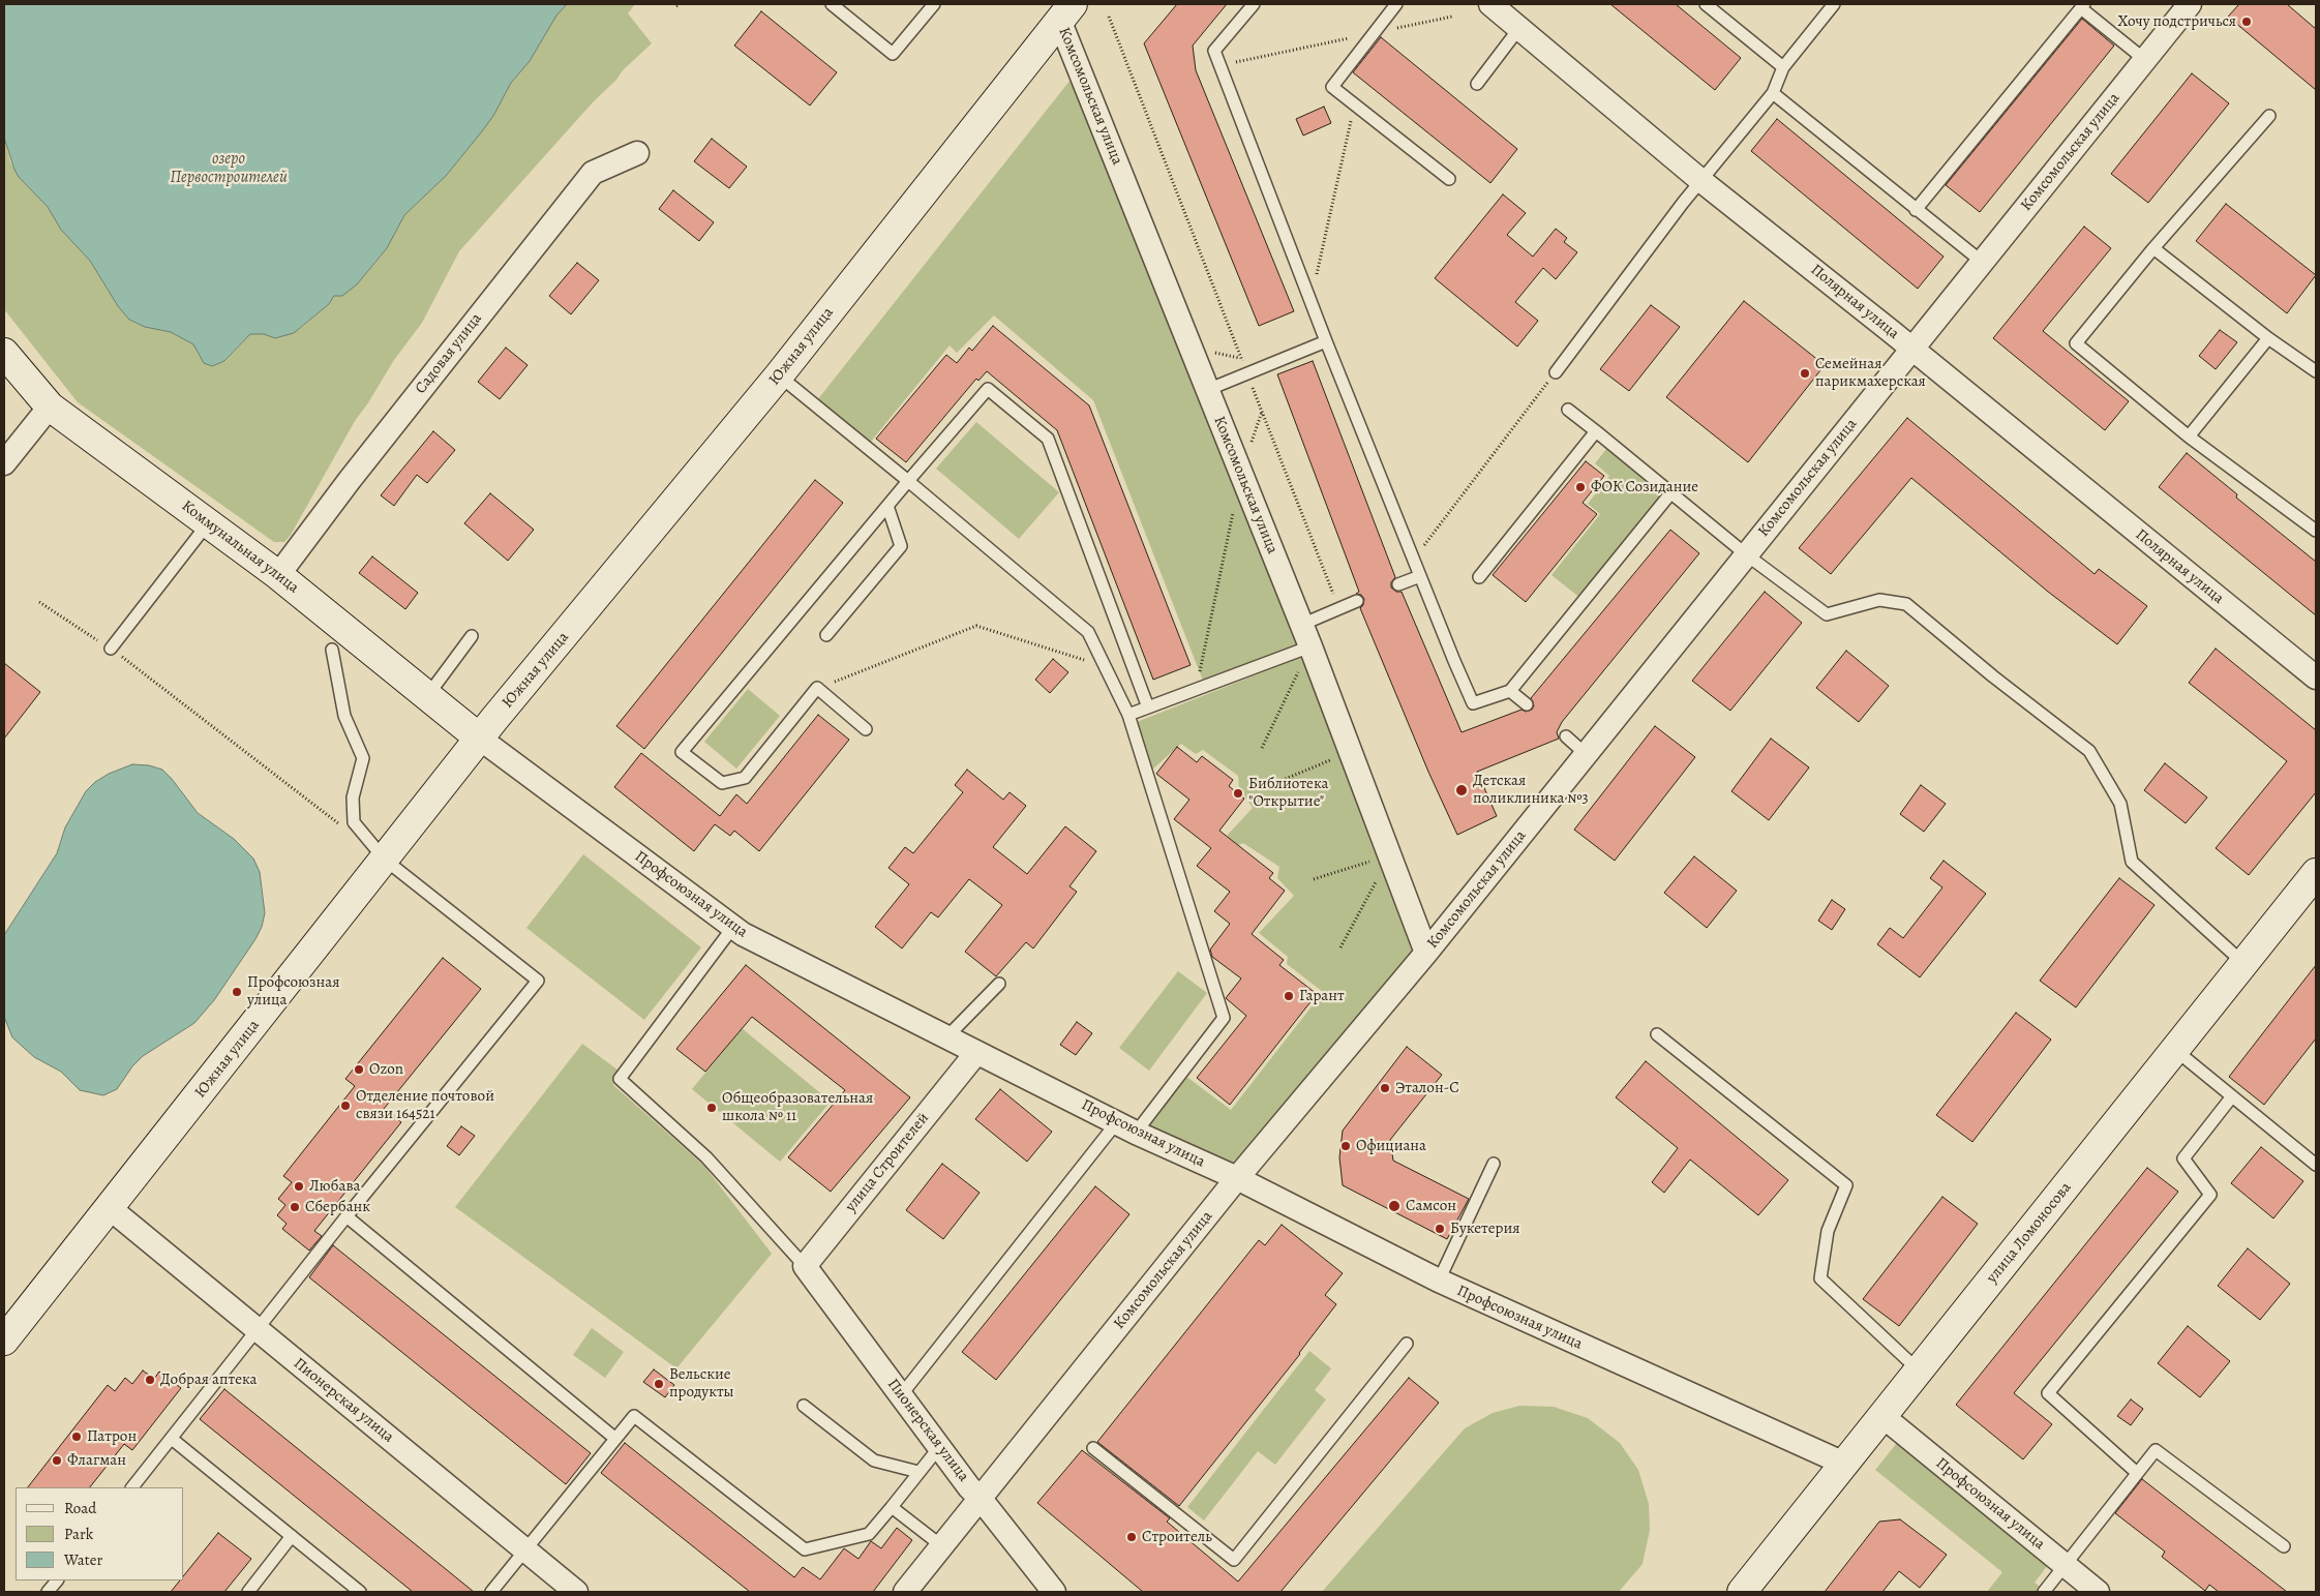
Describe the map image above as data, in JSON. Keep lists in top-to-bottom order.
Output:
{
  "streets": {
    "main road": ["Южная улица", "Коммунальная улица", "улица Ломоносова"],
    "street": [
      "Комсомольская улица",
      "Полярная улица",
      "Садовая улица",
      "Профсоюзная улица",
      "улица Строителей",
      "Пионерская улица"
    ]
  },
  "crossings": [
    ["Комсомольская улица", "Полярная улица"],
    ["Комсомольская улица", "Южная улица"],
    ["Комсомольская улица", "Профсоюзная улица"],
    ["Комсомольская улица", "Пионерская улица"],
    ["Южная улица", "Коммунальная улица"],
    ["Южная улица", "Профсоюзная улица"],
    ["Южная улица", "Пионерская улица"],
    ["Садовая улица", "Коммунальная улица"],
    ["Коммунальная улица", "Профсоюзная улица"],
    ["Профсоюзная улица", "улица Ломоносова"],
    ["улица Строителей", "Пионерская улица"]
  ],
  "water": ["озеро Первостроителей"],
  "places": [
    "Хочу подстричься",
    "Семейная парикмахерская",
    "ФОК Созидание",
    "Детская поликлиника №3",
    "Библиотека \"Открытие\"",
    "Профсоюзная улица",
    "Гарант",
    "Ozon",
    "Эталон-С",
    "Отделение почтовой связи 164521",
    "Общеобразовательная школа № 11",
    "Официана",
    "Любава",
    "Самсон",
    "Сбербанк",
    "Букетерия",
    "Добрая аптека",
    "Вельские продукты",
    "Патрон",
    "Флагман",
    "Строитель"
  ],
  "legend": ["Road", "Park", "Water"]
}
